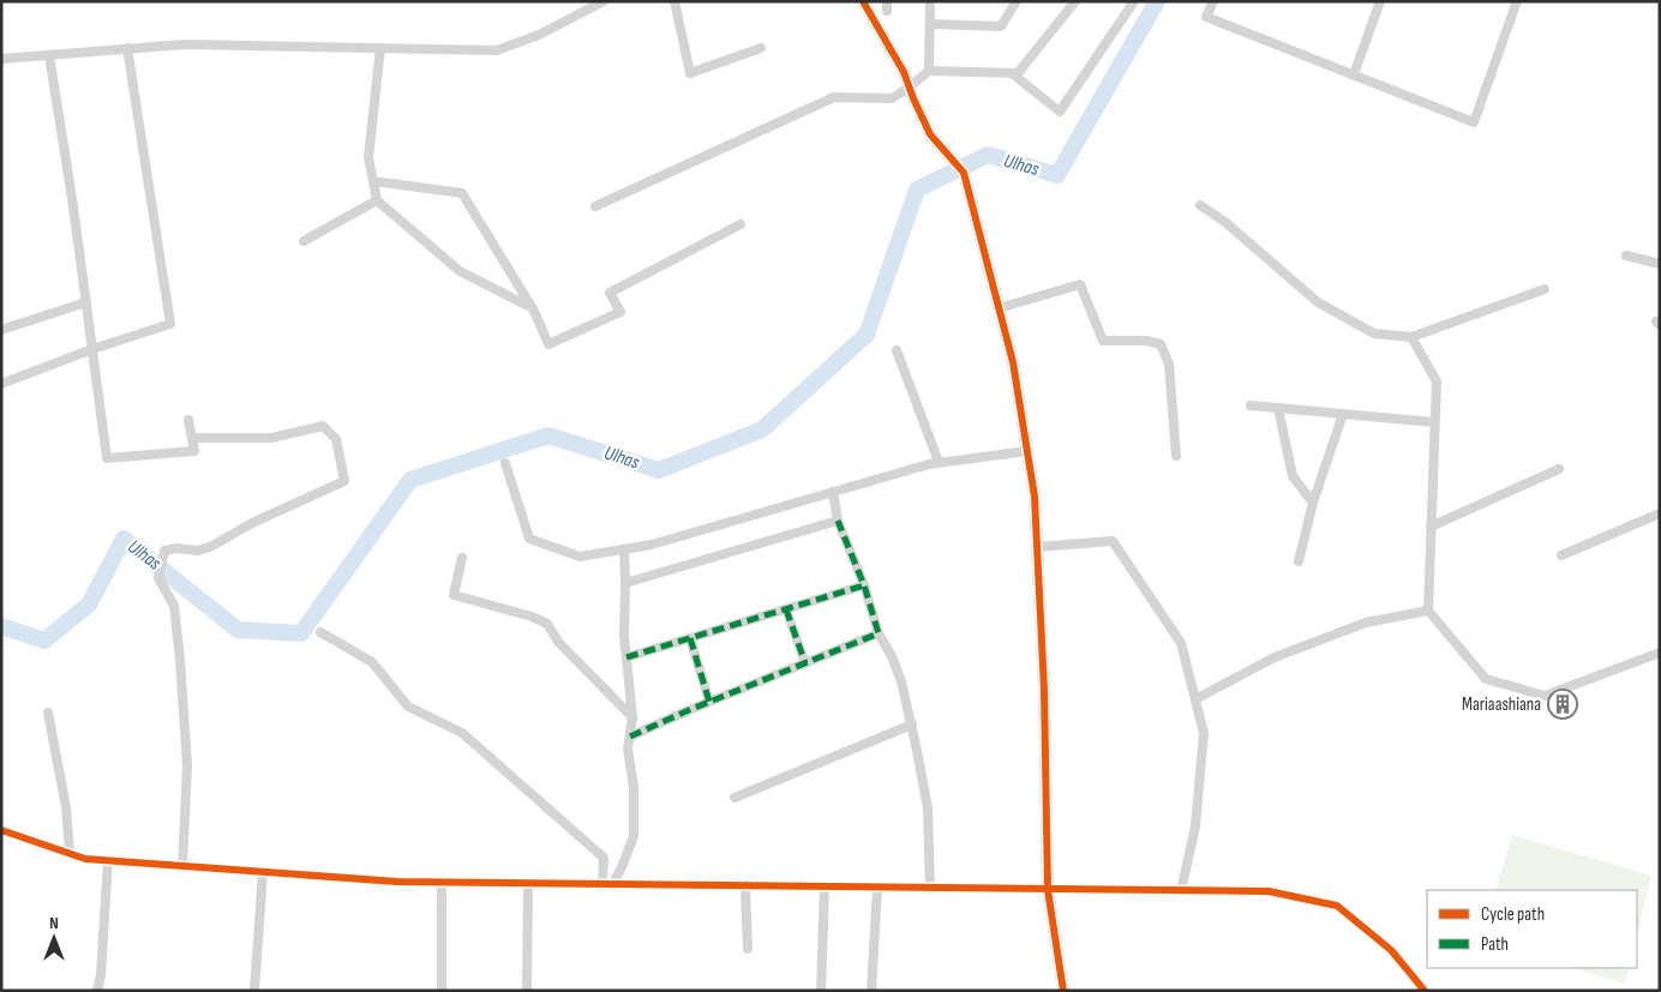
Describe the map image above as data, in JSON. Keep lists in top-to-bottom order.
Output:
{
  "water": ["Ulhas"],
  "places": {
    "building": ["Mariaashiana"]
  },
  "legend": ["Cycle path", "Path"],
  "north": "top"
}
